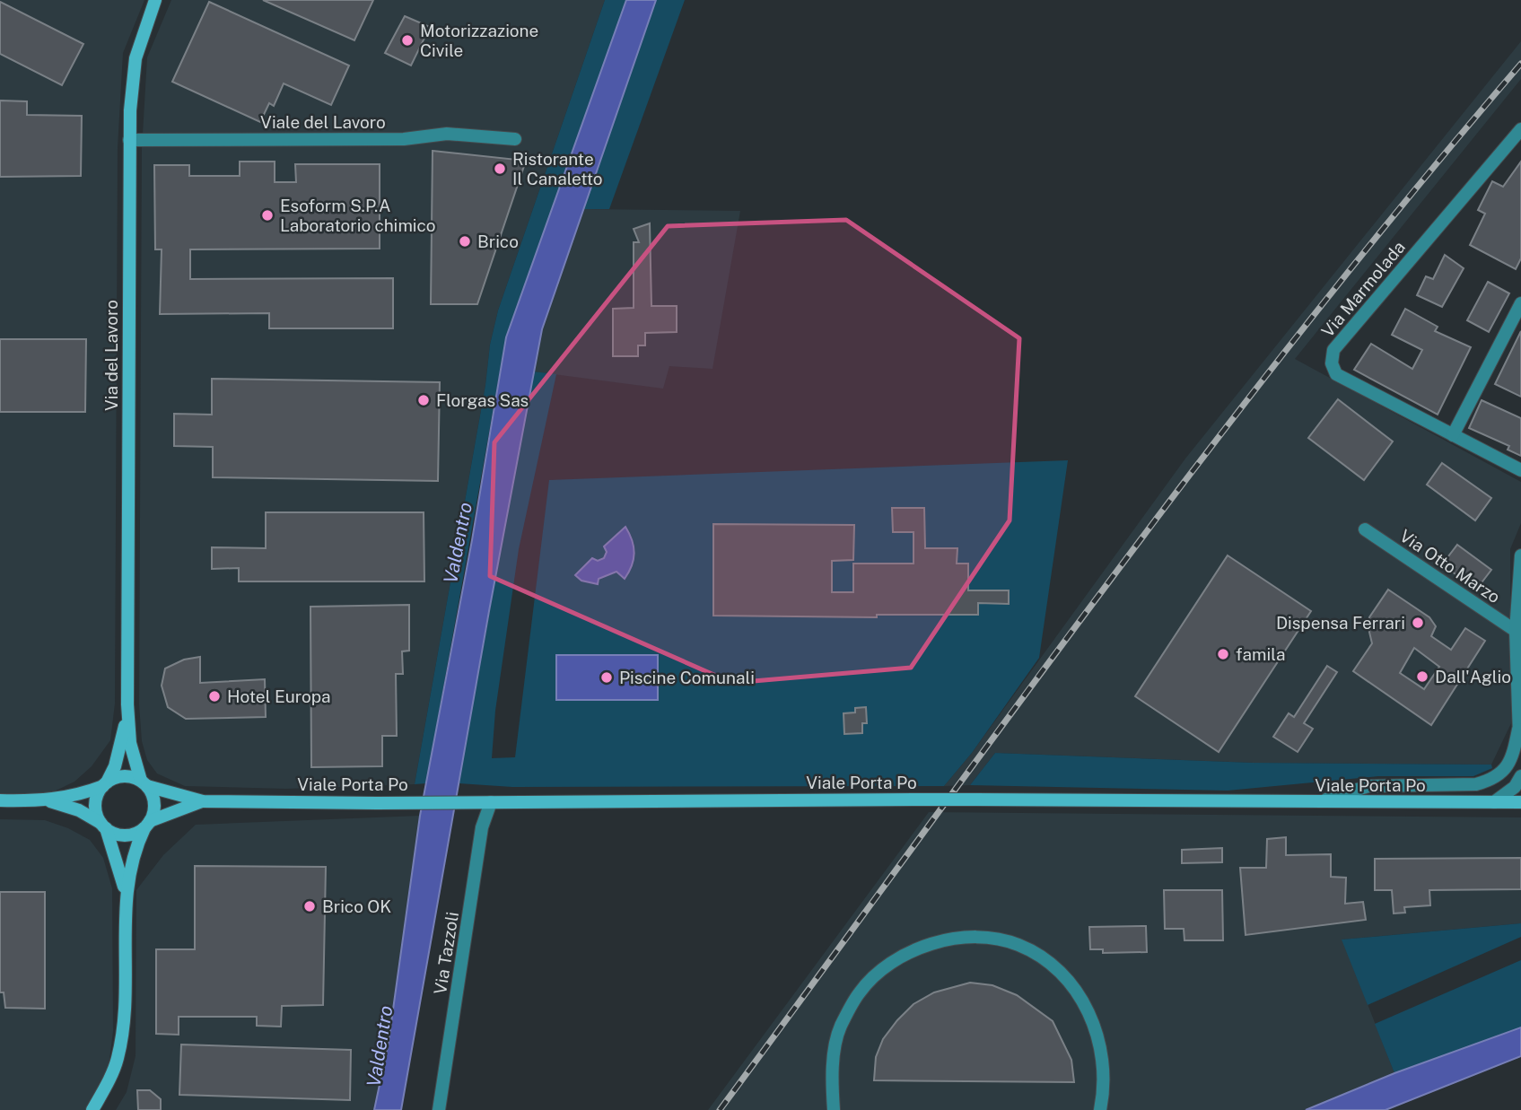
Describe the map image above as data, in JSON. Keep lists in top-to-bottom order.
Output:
{
  "streets": {
    "main road": ["Via del Lavoro", "Viale Porta Po"],
    "street": [
      "Viale del Lavoro",
      "Via Marmolada",
      "Via Otto Marzo",
      "Via Tazzoli"
    ]
  },
  "crossings": [
    ["Viale del Lavoro", "Via del Lavoro"],
    ["Viale Porta Po", "Via Tazzoli"]
  ],
  "water": ["Valdentro"],
  "places": [
    "Motorizzazione Civile",
    "Ristorante Il Canaletto",
    "Esoform S.P.A Laboratorio chimico",
    "Brico",
    "Florgas Sas",
    "Dispensa Ferrari",
    "famila",
    "Dall'Aglio",
    "Piscine Comunali",
    "Hotel Europa",
    "Brico OK"
  ]
}
